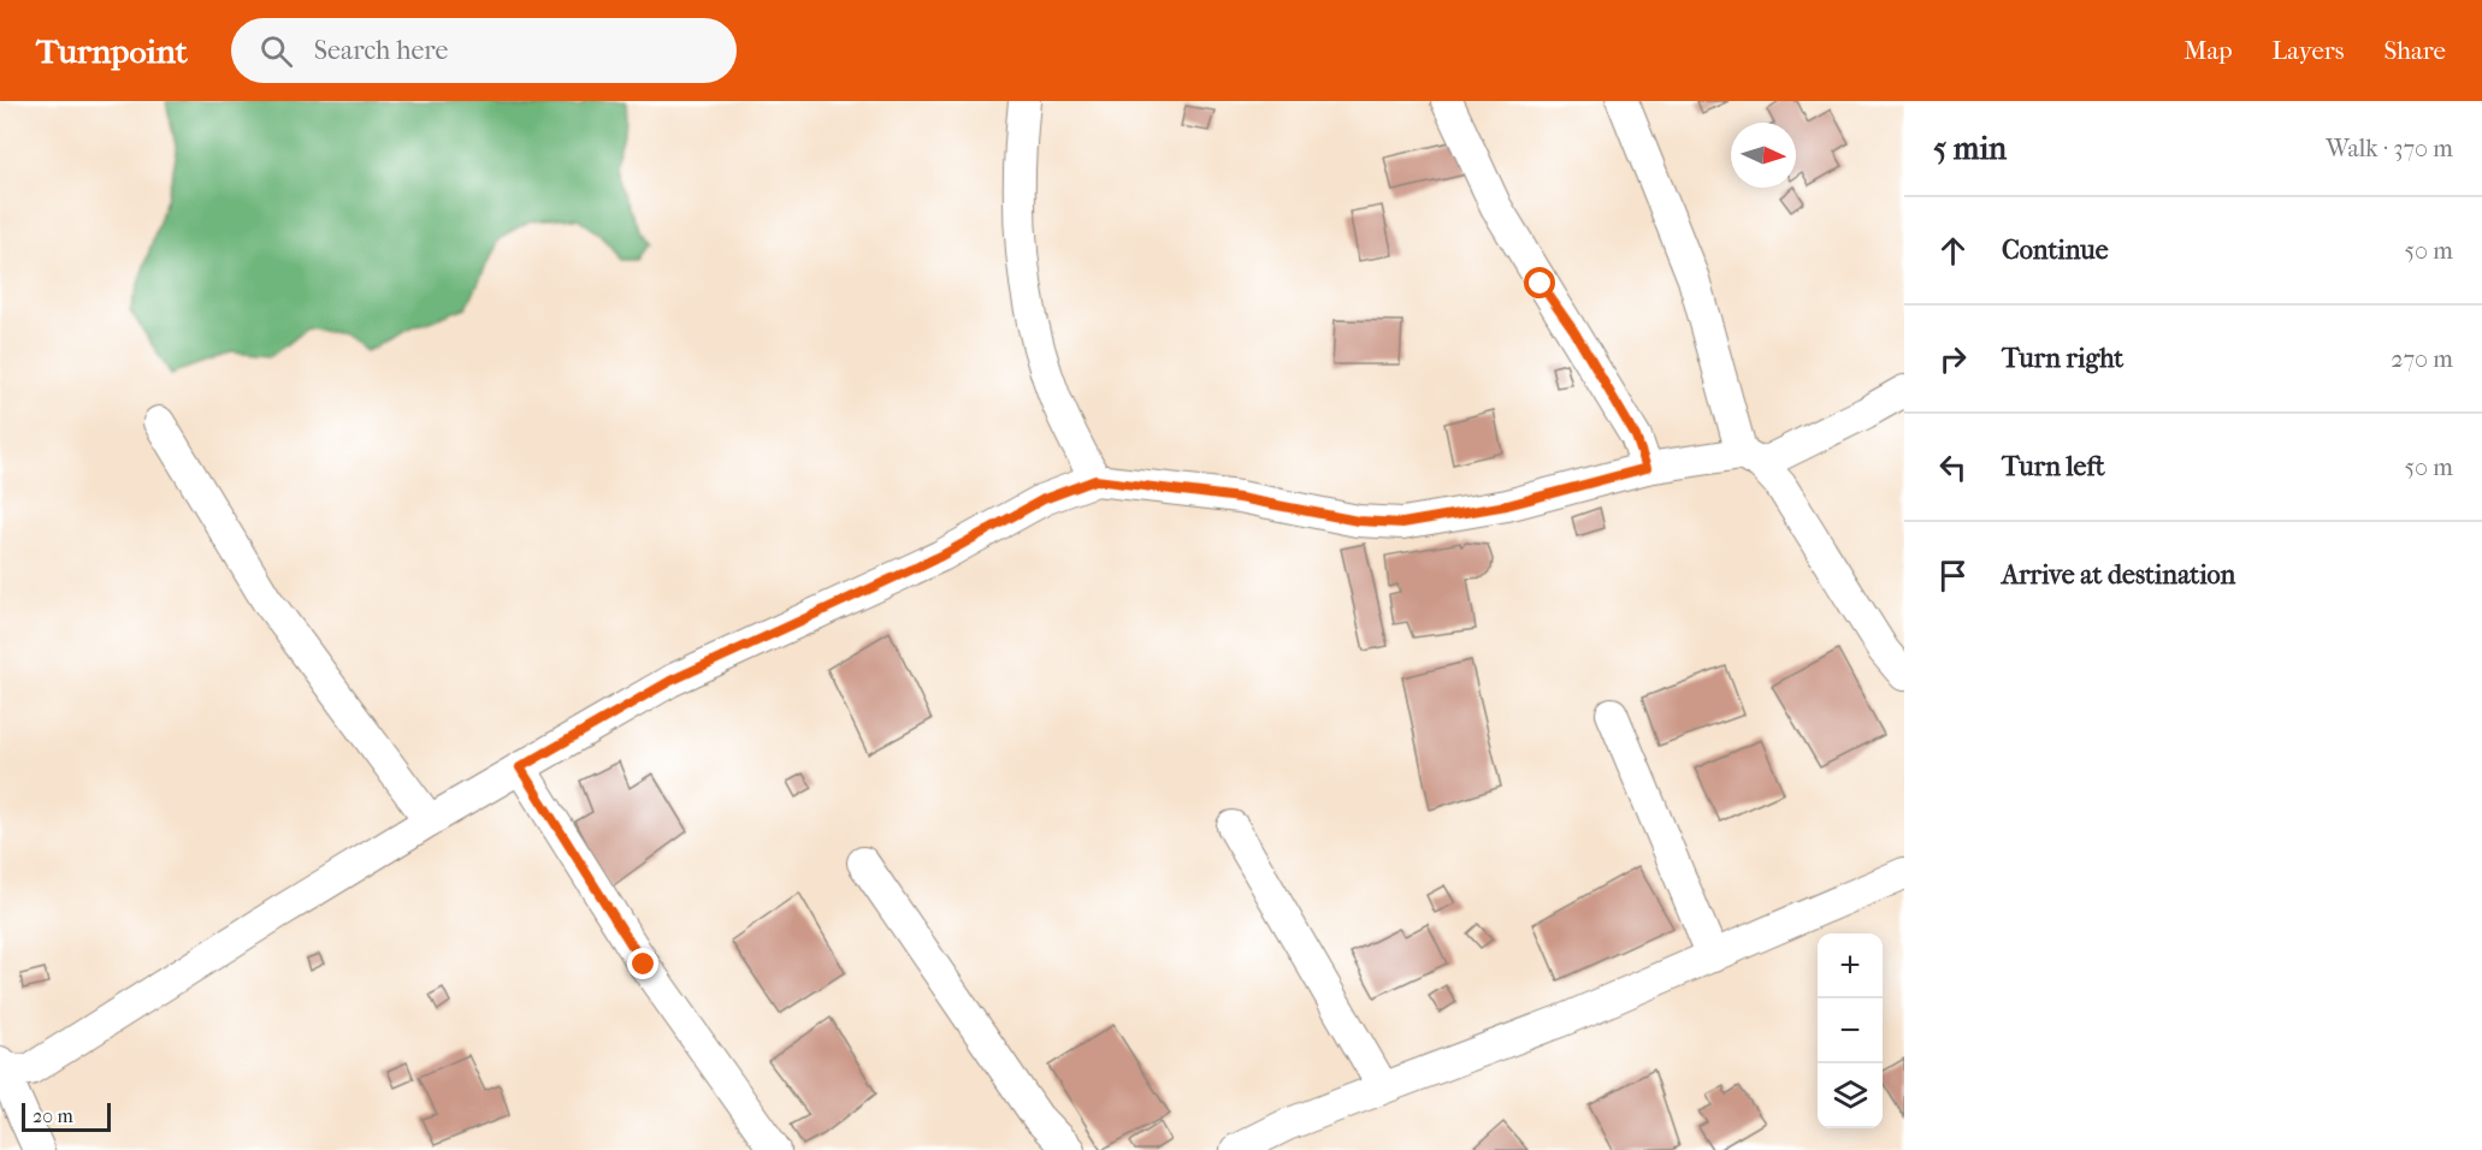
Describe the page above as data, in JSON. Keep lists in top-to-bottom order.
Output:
{
  "scale_bar": "20 m",
  "north": "right",
  "page": {
    "header": "Turnpoint",
    "search": "Search here",
    "nav": ["Map", "Layers", "Share"],
    "heading": ["5 min", "Walk · 370 m"],
    "list": [
      ["Continue", "50 m"],
      ["Turn right", "270 m"],
      ["Turn left", "50 m"],
      "Arrive at destination"
    ],
    "map_buttons": ["+", "−"],
    "scale": "20 m"
  }
}
